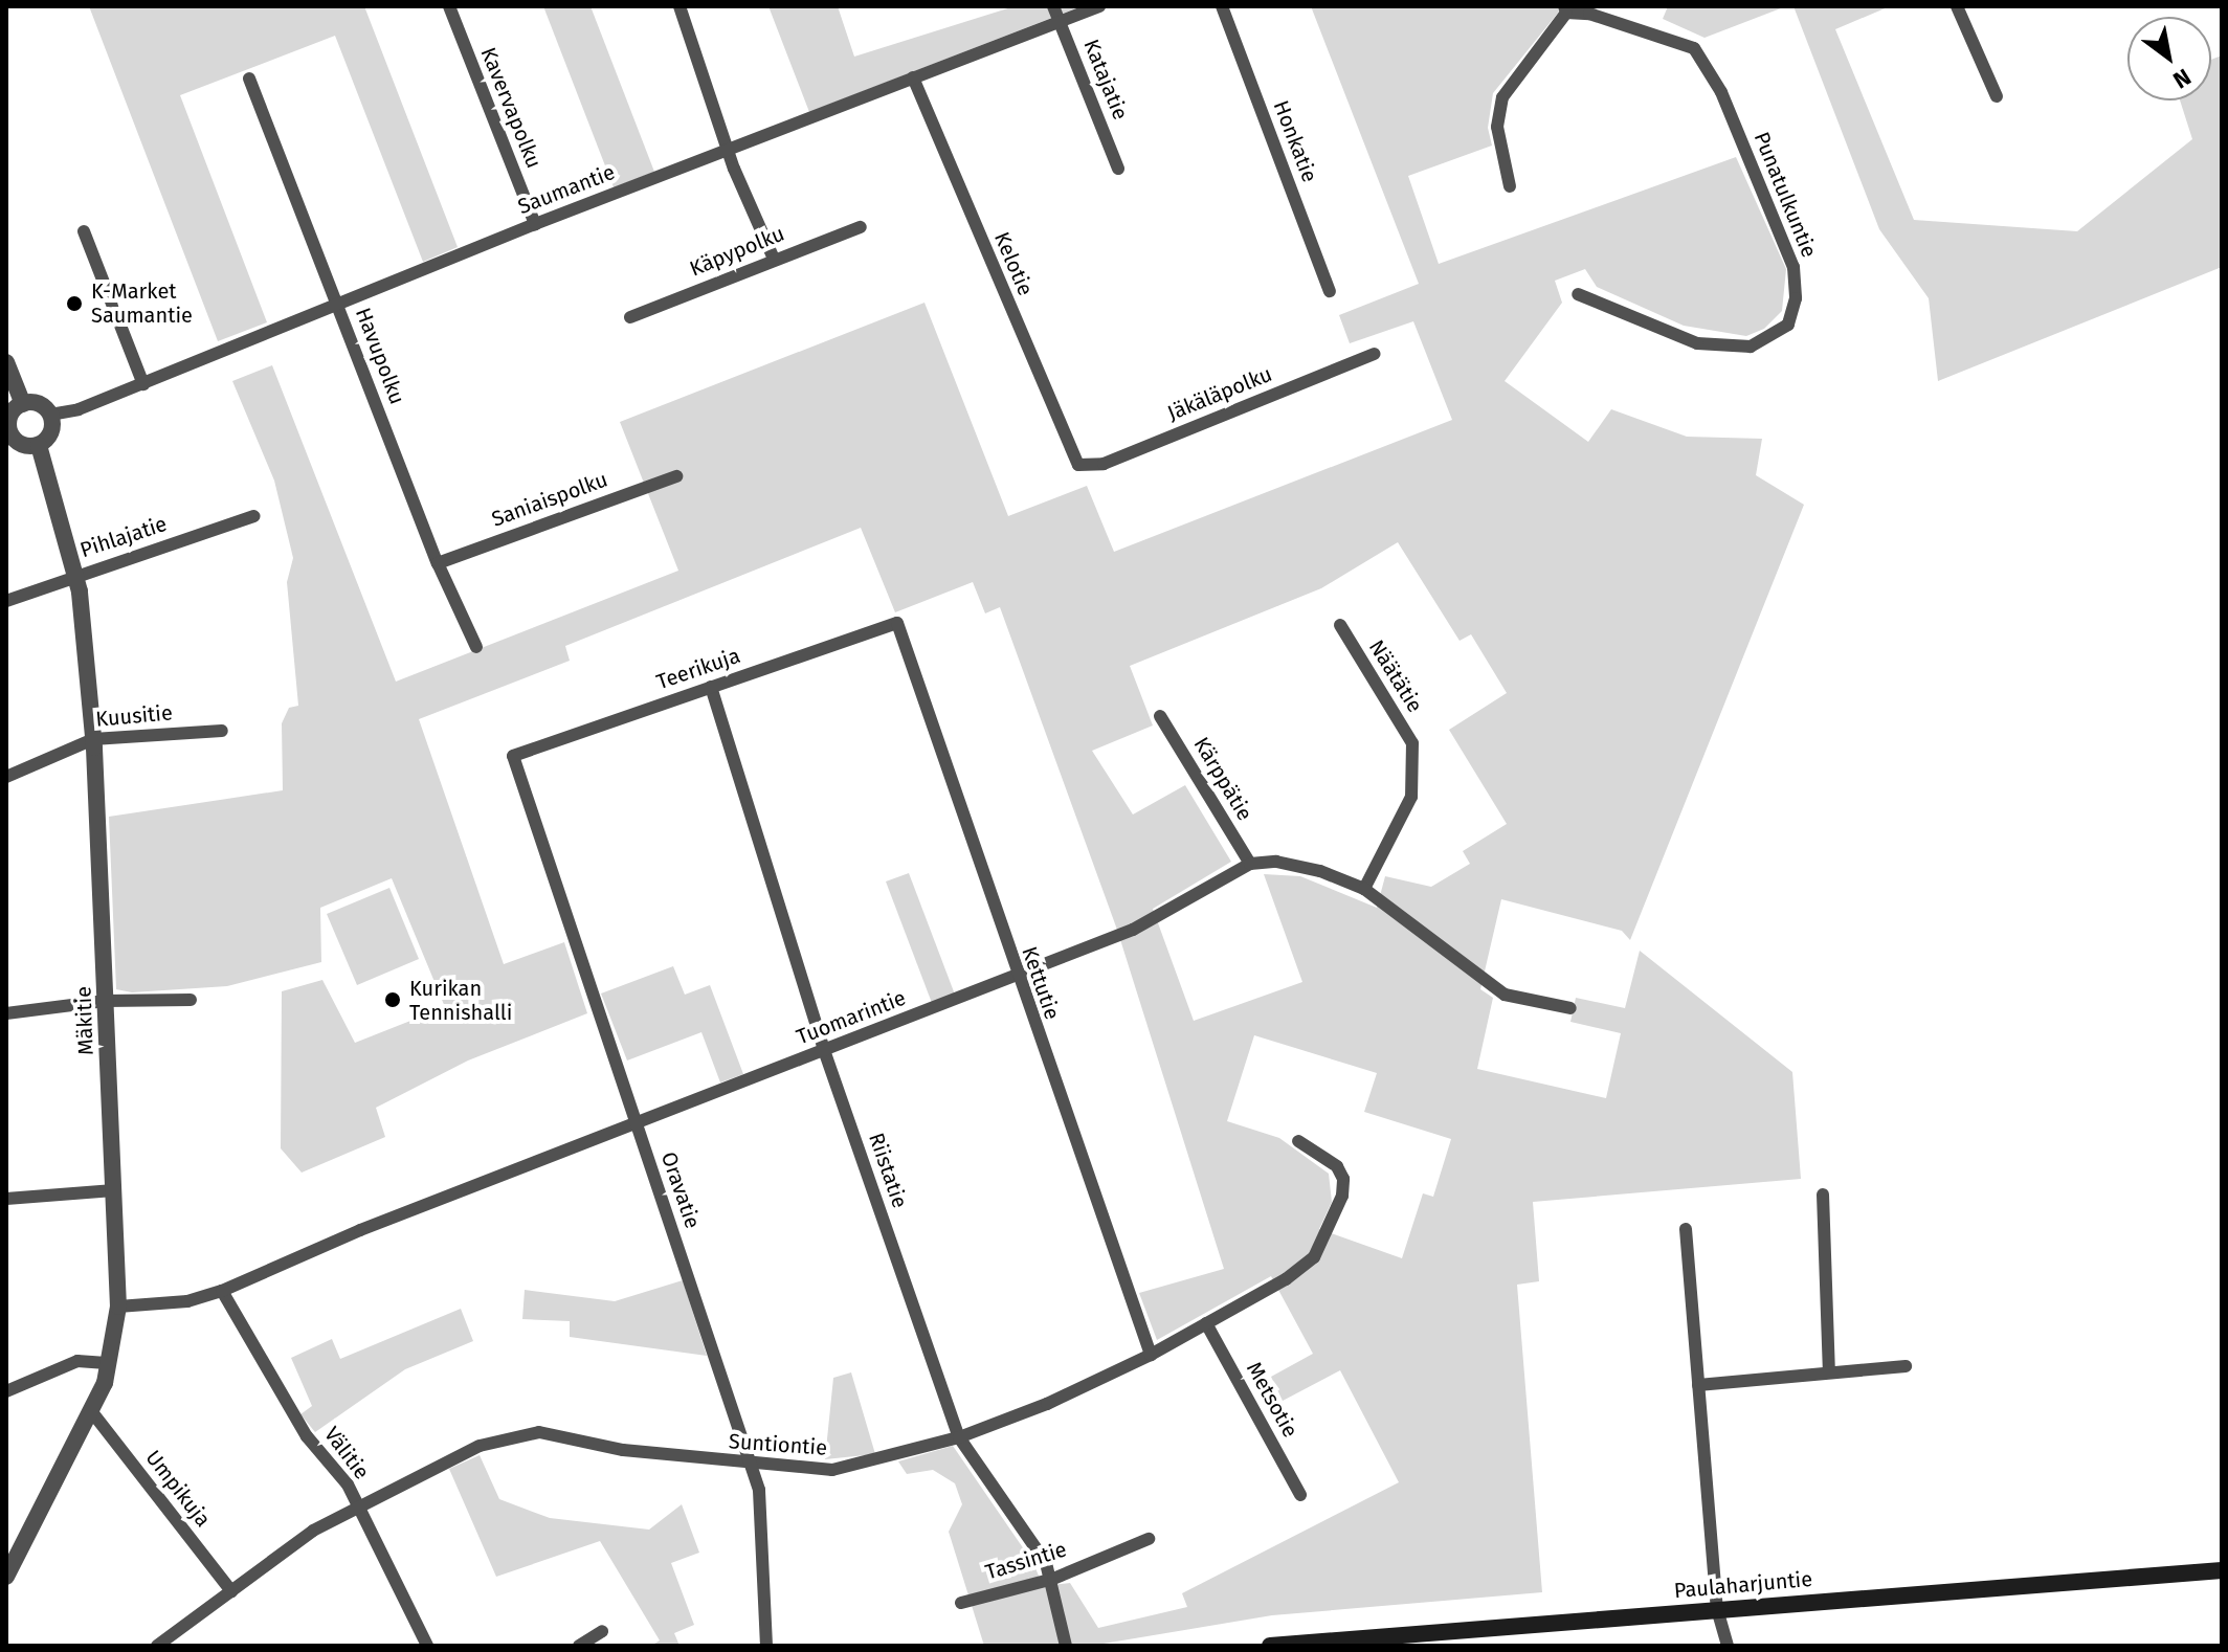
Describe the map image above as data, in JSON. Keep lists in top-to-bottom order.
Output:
{
  "streets": {
    "main road": ["Paulaharjuntie"],
    "street": [
      "Katajatie",
      "Kavervapolku",
      "Honkatie",
      "Saumantie",
      "Punatulkuntie",
      "Käpypolku",
      "Kelotie",
      "Havupolku",
      "Jäkäläpolku",
      "Saniaispolku",
      "Pihlajatie",
      "Teerikuja",
      "Näätätie",
      "Kuusitie",
      "Kärppätie",
      "Kettutie",
      "Tuomarintie",
      "Mäkitie",
      "Riistatie",
      "Oravatie",
      "Metsotie",
      "Suntiontie",
      "Välitie",
      "Umpikuja",
      "Tassintie"
    ]
  },
  "crossings": [
    ["Katajatie", "Saumantie"],
    ["Kavervapolku", "Saumantie"],
    ["Saumantie", "Kelotie"],
    ["Saumantie", "Havupolku"],
    ["Saumantie", "Mäkitie"],
    ["Kelotie", "Jäkäläpolku"],
    ["Havupolku", "Saniaispolku"],
    ["Pihlajatie", "Mäkitie"],
    ["Teerikuja", "Kettutie"],
    ["Teerikuja", "Riistatie"],
    ["Teerikuja", "Oravatie"],
    ["Kuusitie", "Mäkitie"],
    ["Kärppätie", "Tuomarintie"],
    ["Kettutie", "Tuomarintie"],
    ["Kettutie", "Suntiontie"],
    ["Tuomarintie", "Mäkitie"],
    ["Tuomarintie", "Riistatie"],
    ["Tuomarintie", "Oravatie"],
    ["Tuomarintie", "Välitie"],
    ["Mäkitie", "Umpikuja"],
    ["Riistatie", "Suntiontie"],
    ["Riistatie", "Tassintie"],
    ["Oravatie", "Suntiontie"],
    ["Metsotie", "Suntiontie"],
    ["Suntiontie", "Välitie"],
    ["Suntiontie", "Umpikuja"]
  ],
  "places": ["K-Market Saumantie", "Kurikan Tennishalli"],
  "north": "bottom right"
}
